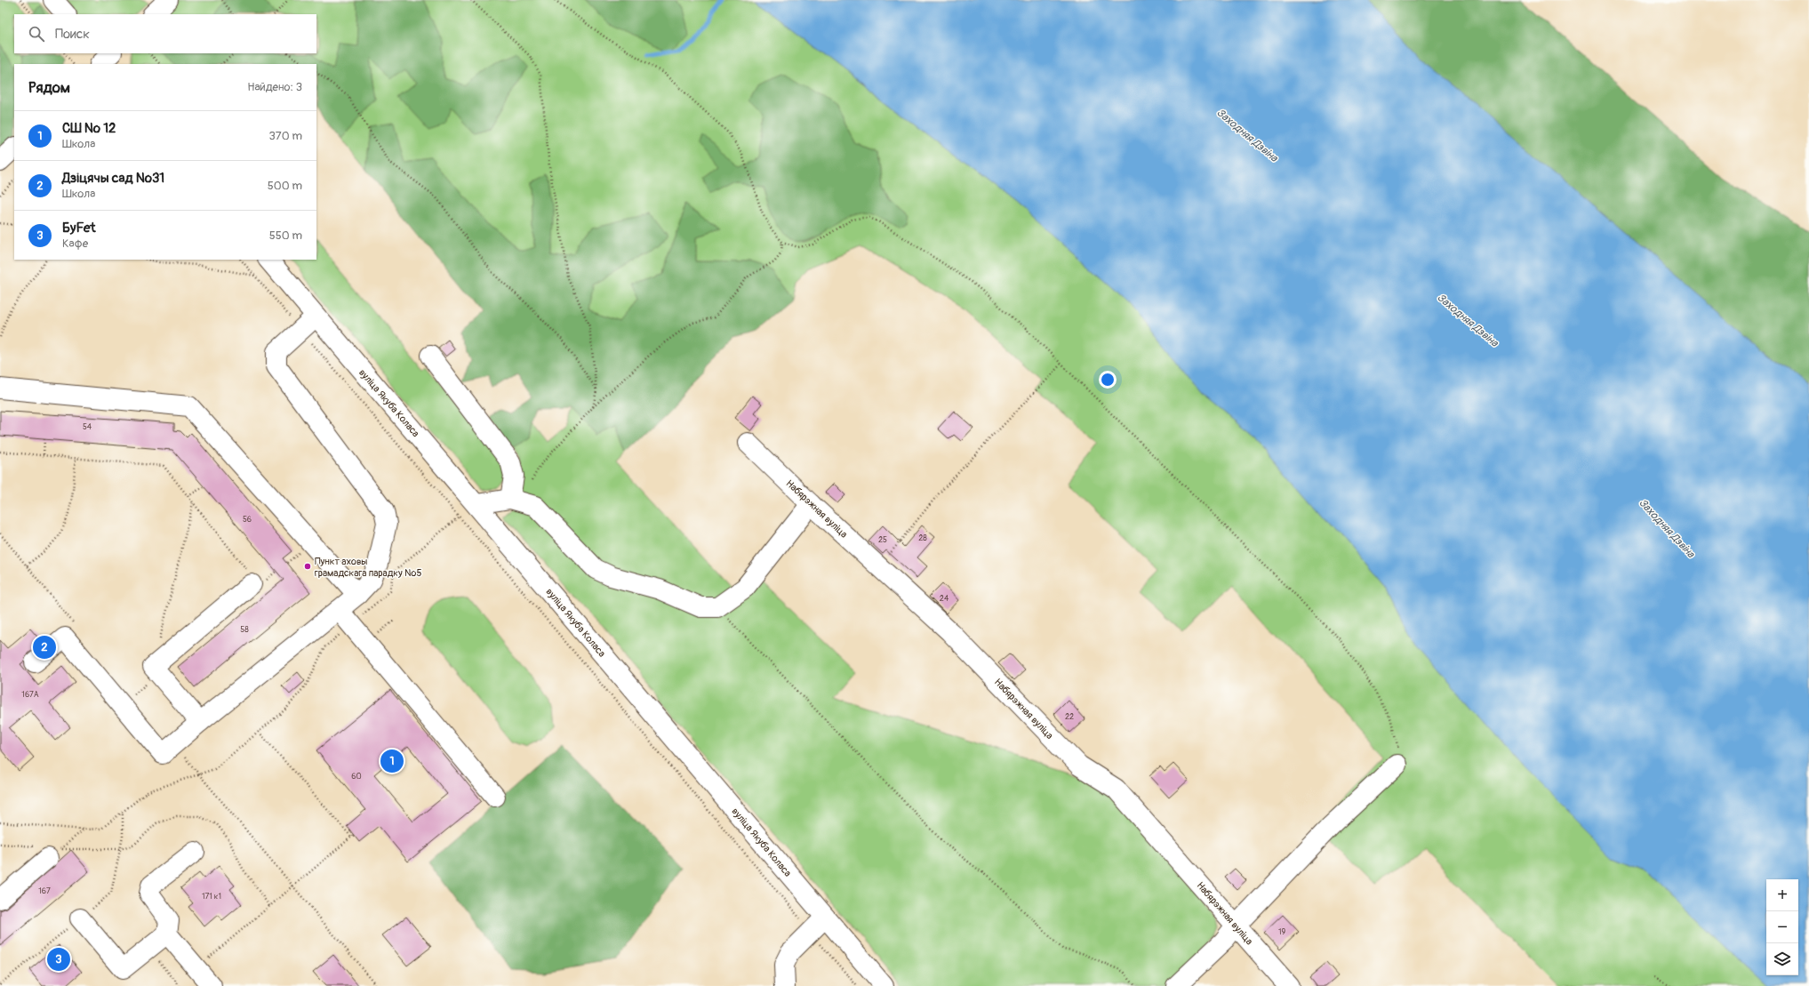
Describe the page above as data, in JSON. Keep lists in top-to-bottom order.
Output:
{
  "streets": {
    "street": ["вуліца Якуба Коласа", "Набярэжная вуліца"]
  },
  "water": ["Заходняя Дзвіна"],
  "places": ["Пункт аховы грамадскага парадку №5"],
  "house_numbers": [
    "54",
    "56",
    "28",
    "25",
    "24",
    "58",
    "167А",
    "22",
    "60",
    "167",
    "171 к1",
    "19"
  ],
  "page": {
    "search": "Поиск",
    "heading": ["Рядом", "Найдено: 3"],
    "list": [
      {
        "mark": "1",
        "name": "СШ № 12",
        "note": "Школа",
        "value": "370 m"
      },
      {
        "mark": "2",
        "name": "Дзіцячы сад №31",
        "note": "Школа",
        "value": "500 m"
      },
      {
        "mark": "3",
        "name": "БуFet",
        "note": "Кафе",
        "value": "550 m"
      }
    ],
    "pins": ["2", "1", "3"],
    "map_buttons": ["+", "−"]
  }
}
